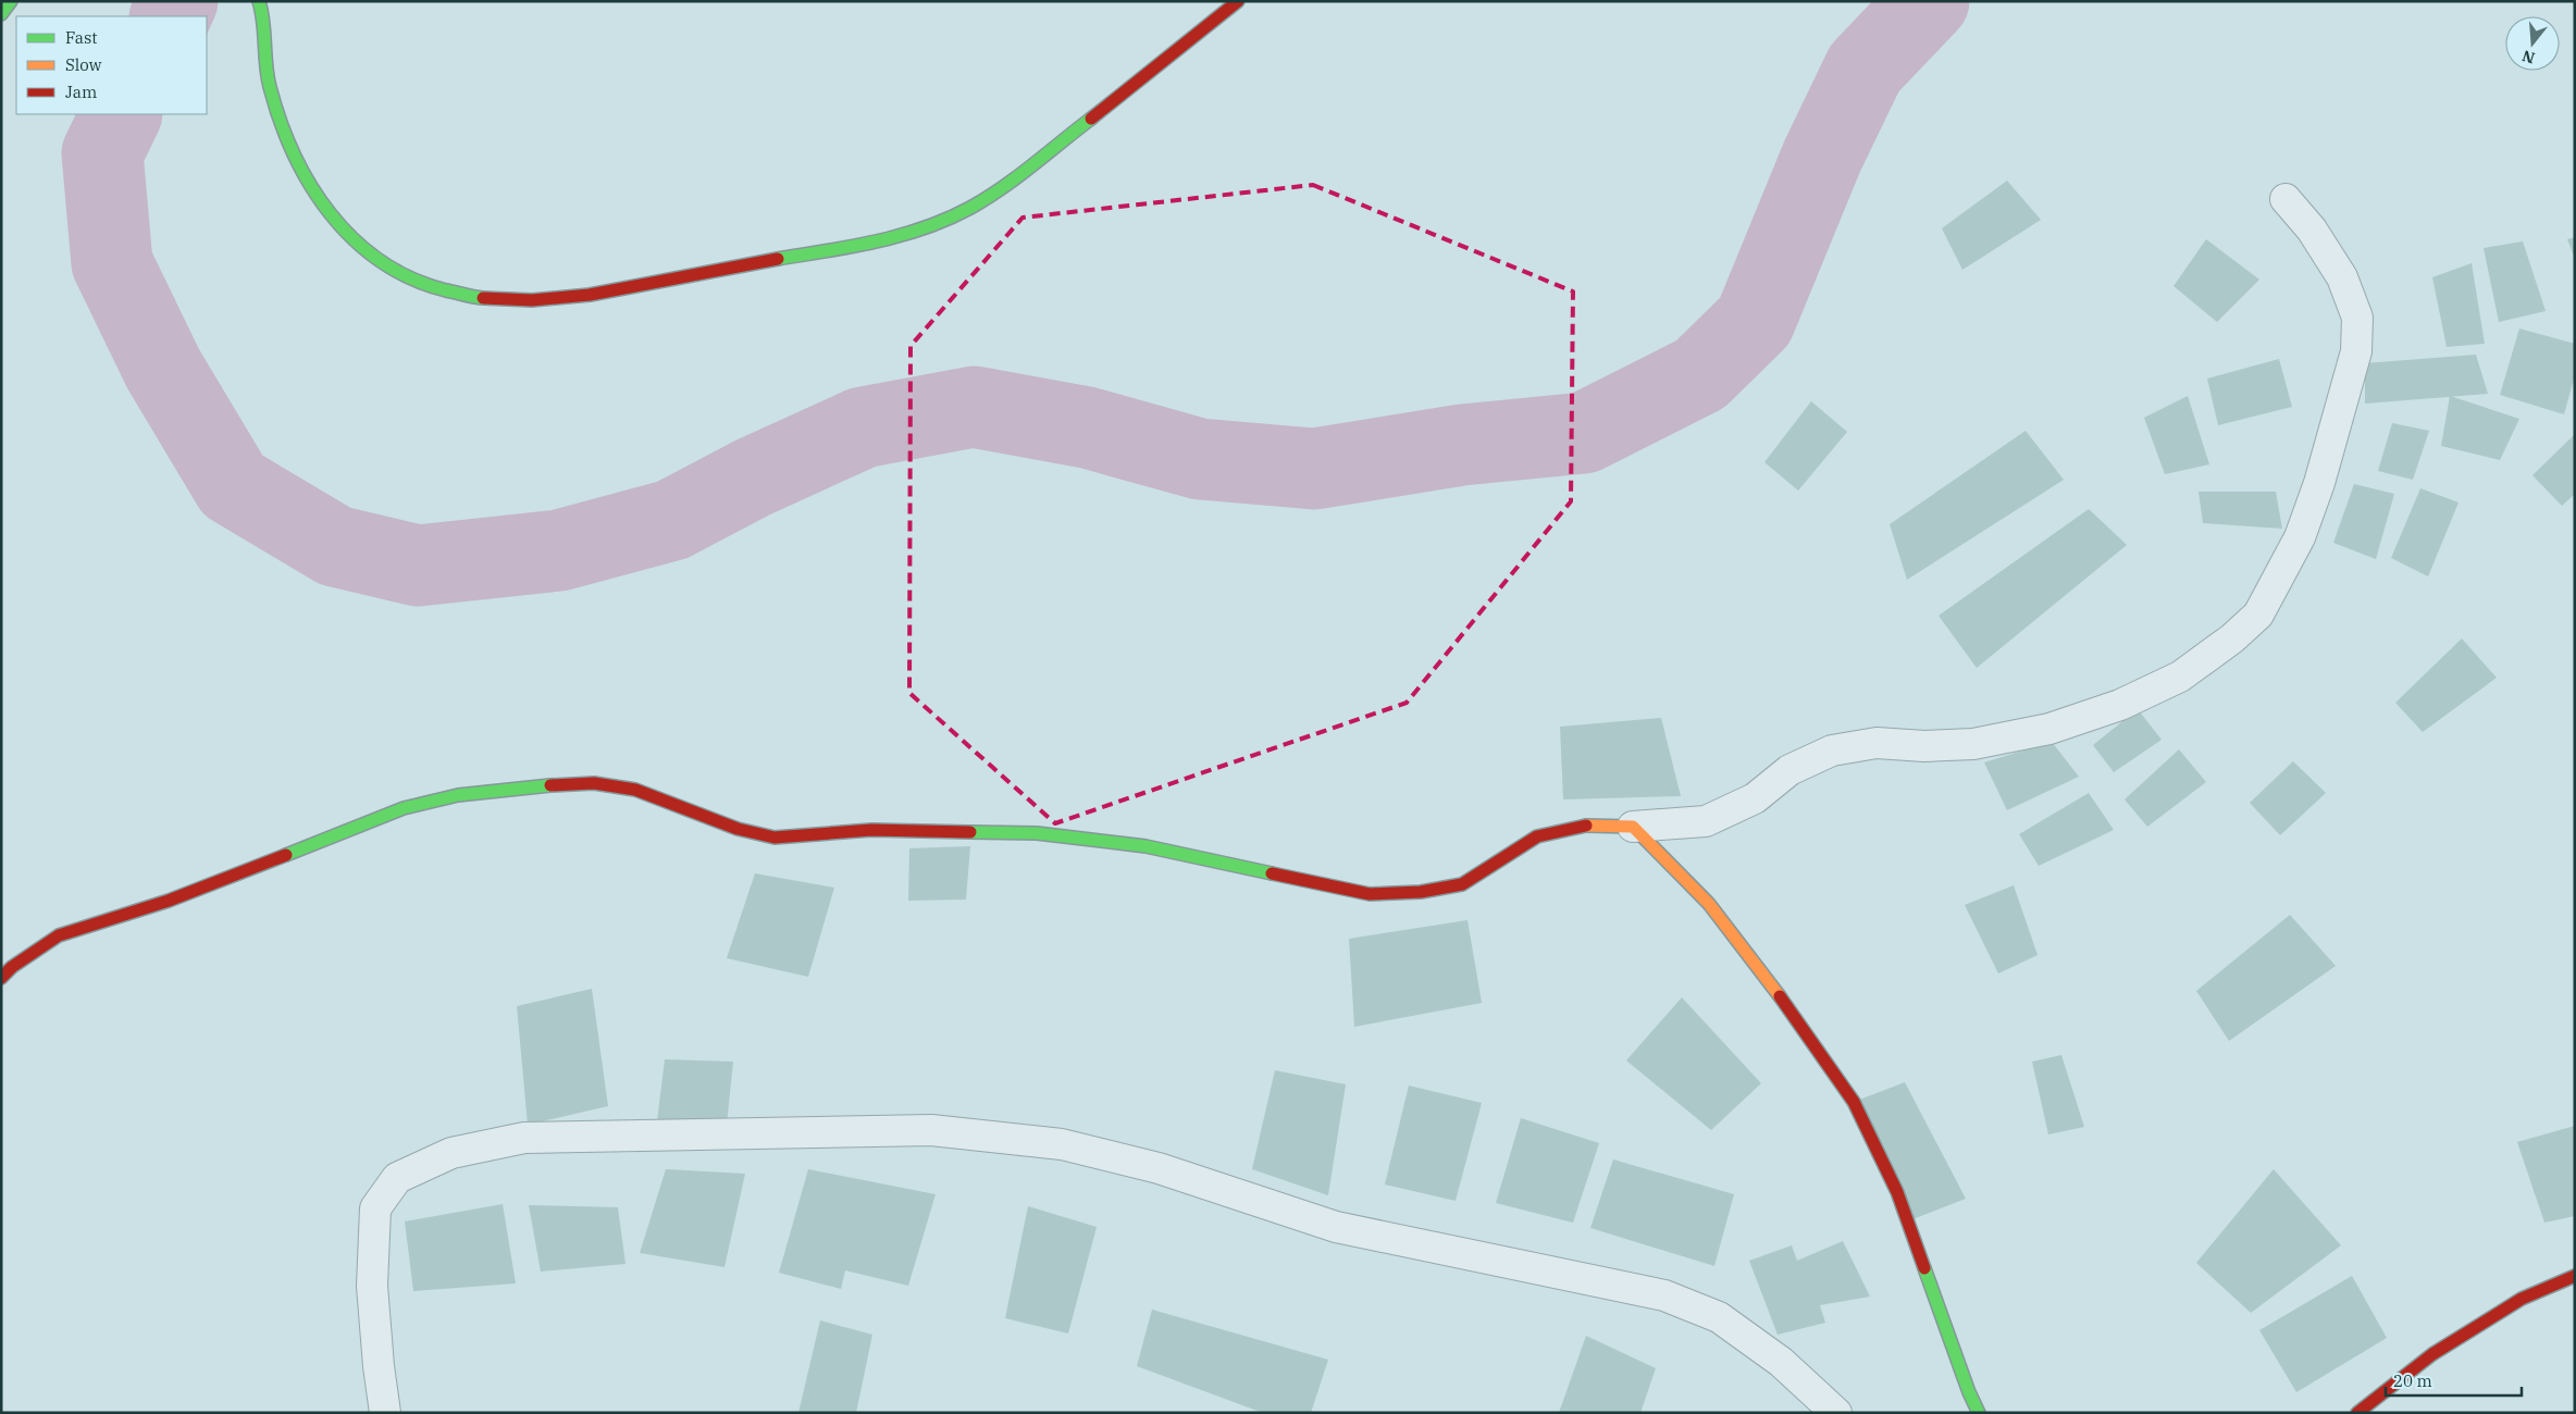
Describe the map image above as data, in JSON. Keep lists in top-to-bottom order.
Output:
{
  "legend": ["Fast", "Slow", "Jam"],
  "scale_bar": "20 m",
  "north": "bottom"
}
